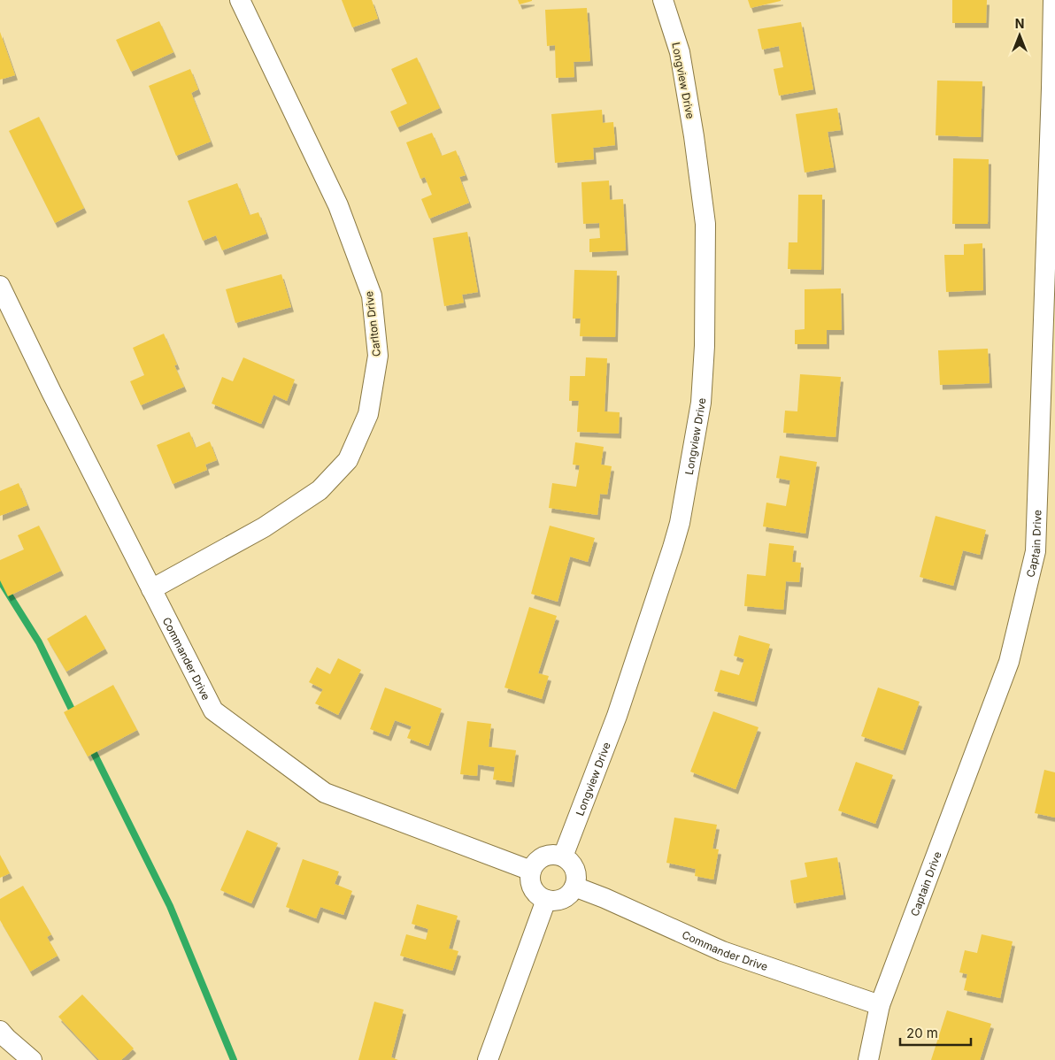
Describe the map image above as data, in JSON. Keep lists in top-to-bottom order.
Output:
{
  "streets": {
    "street": [
      "Longview Drive",
      "Carlton Drive",
      "Captain Drive",
      "Commander Drive"
    ]
  },
  "crossings": [
    ["Longview Drive", "Commander Drive"],
    ["Carlton Drive", "Commander Drive"],
    ["Captain Drive", "Commander Drive"]
  ],
  "scale_bar": "20 m",
  "north": "top"
}
